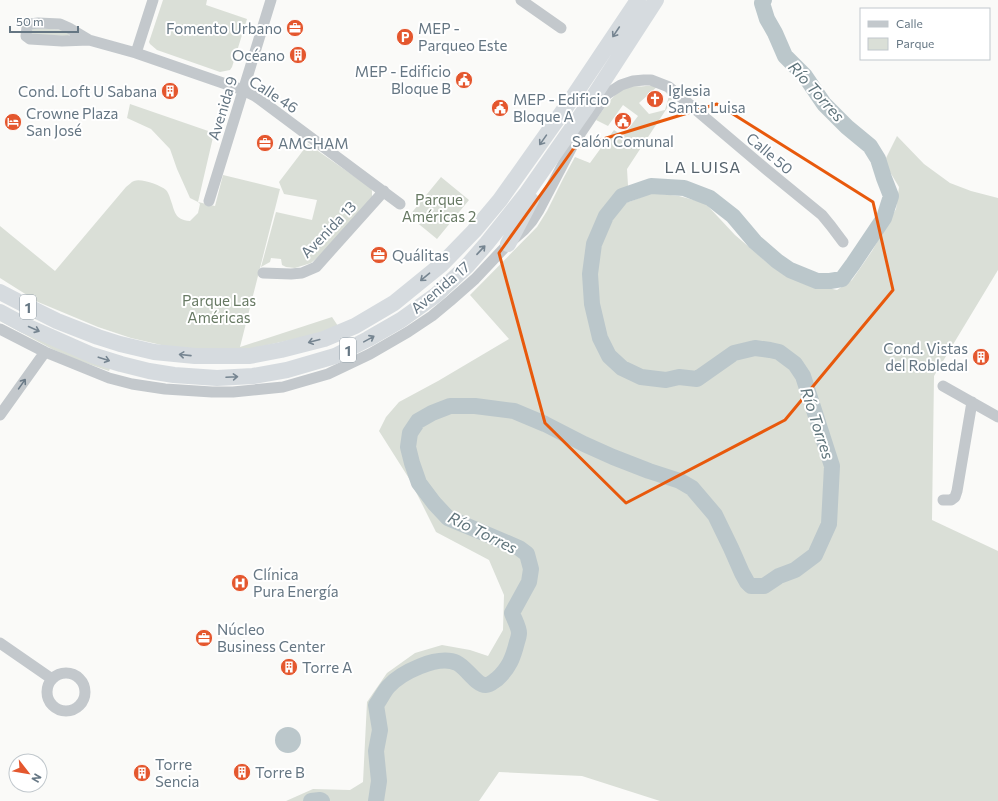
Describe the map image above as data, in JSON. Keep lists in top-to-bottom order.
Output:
{
  "streets": {
    "highway": ["1"],
    "street": [
      "Calle 46",
      "Avenida 9",
      "Calle 50",
      "Avenida 13",
      "Avenida 17"
    ]
  },
  "crossings": [
    ["Calle 46", "Avenida 9"],
    ["Calle 46", "Avenida 13"],
    ["Calle 50", "Avenida 17"]
  ],
  "districts": ["LA LUISA"],
  "water": ["Río Torres"],
  "parks": ["Parque Américas 2", "Parque Las Américas"],
  "places": {
    "office": [
      "Fomento Urbano",
      "AMCHAM",
      "Quálitas",
      "Núcleo Business Center"
    ],
    "parking": ["MEP - Parqueo Este"],
    "building": [
      "Océano",
      "Cond. Loft U Sabana",
      "Cond. Vistas del Robledal",
      "Torre A",
      "Torre B",
      "Torre Sencia"
    ],
    "public building": ["MEP - Edificio Bloque B", "MEP - Edificio Bloque A", "Salón Comunal"],
    "church": ["Iglesia Santa Luisa"],
    "hotel": ["Crowne Plaza San José"],
    "hospital": ["Clínica Pura Energía"]
  },
  "legend": ["Calle", "Parque"],
  "scale_bar": "50 m",
  "north": "bottom right"
}
